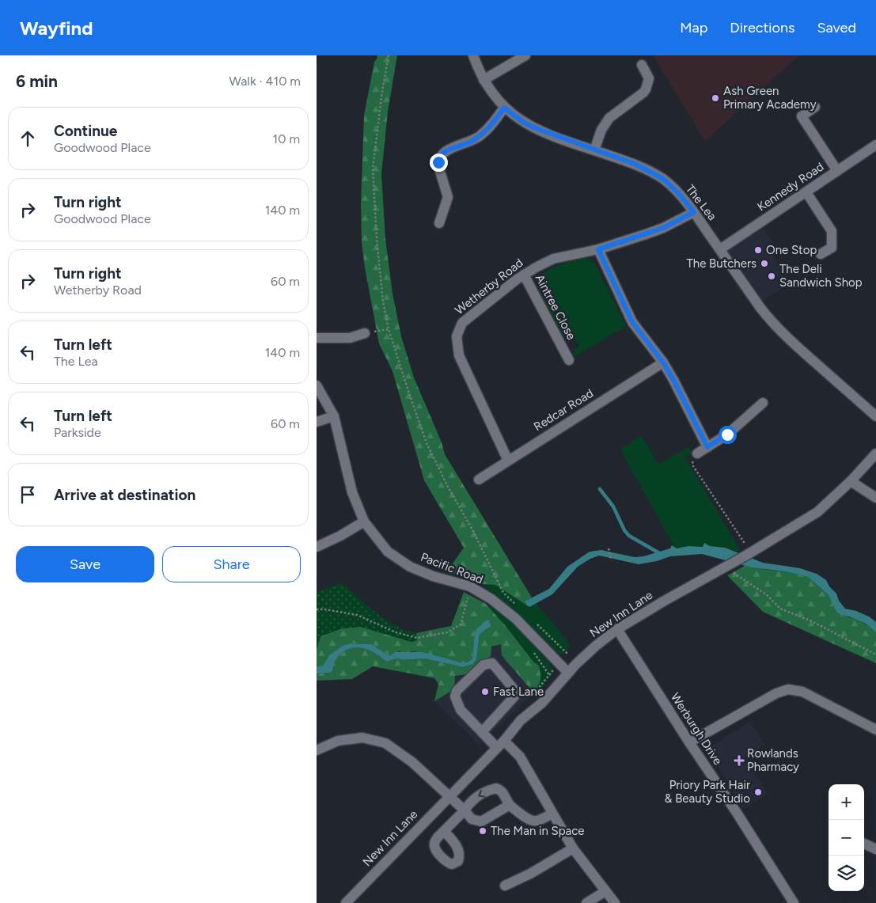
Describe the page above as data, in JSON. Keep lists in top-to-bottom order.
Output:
{
  "streets": {
    "street": [
      "Kennedy Road",
      "The Lea",
      "Wetherby Road",
      "Aintree Close",
      "Redcar Road",
      "Pacific Road",
      "New Inn Lane",
      "Werburgh Drive"
    ]
  },
  "crossings": [
    ["Kennedy Road", "The Lea"],
    ["The Lea", "Wetherby Road"],
    ["Wetherby Road", "Aintree Close"],
    ["Wetherby Road", "Redcar Road"],
    ["Pacific Road", "New Inn Lane"],
    ["New Inn Lane", "Werburgh Drive"]
  ],
  "places": {
    "other": [
      "Ash Green Primary Academy",
      "One Stop",
      "The Butchers",
      "The Deli Sandwich Shop",
      "Fast Lane",
      "Priory Park Hair & Beauty Studio",
      "The Man in Space"
    ],
    "health": ["Rowlands Pharmacy"]
  },
  "page": {
    "header": "Wayfind",
    "nav": ["Map", "Directions", "Saved"],
    "heading": ["6 min", "Walk · 410 m"],
    "list": [
      ["Continue", "Goodwood Place", "10 m"],
      ["Turn right", "Goodwood Place", "140 m"],
      ["Turn right", "Wetherby Road", "60 m"],
      ["Turn left", "The Lea", "140 m"],
      ["Turn left", "Parkside", "60 m"],
      "Arrive at destination"
    ],
    "buttons": ["Save", "Share"],
    "map_buttons": ["+", "−"]
  }
}
